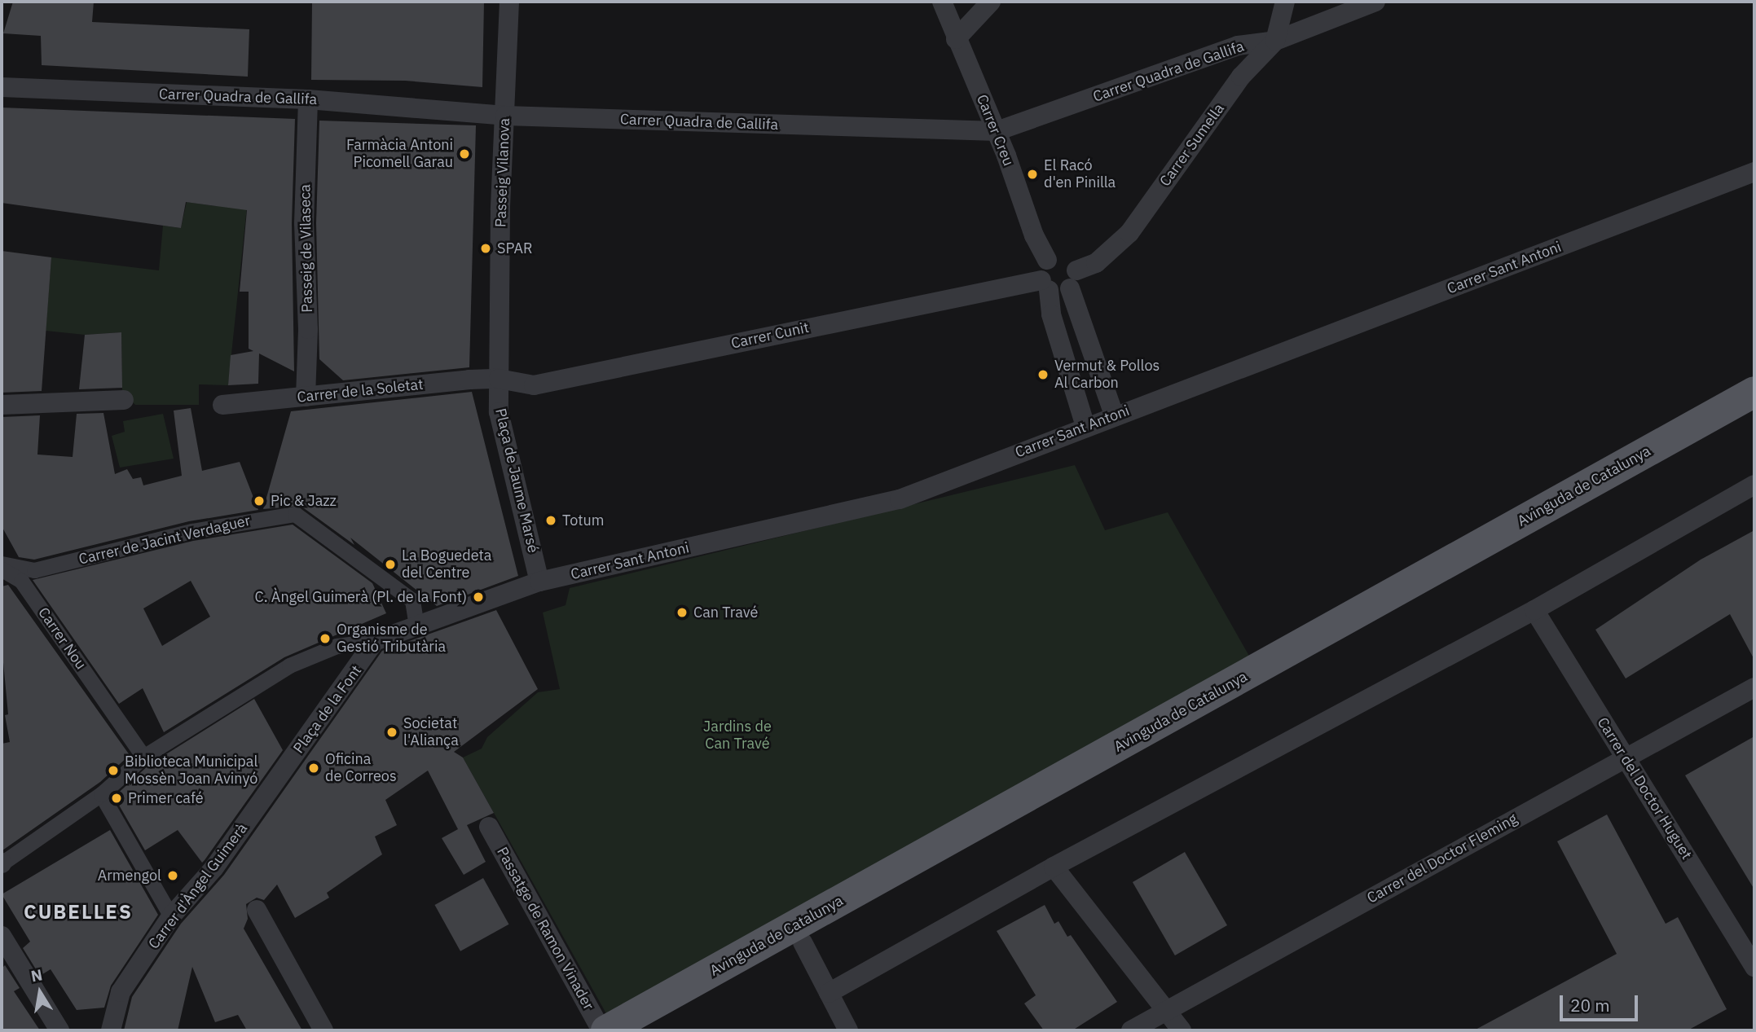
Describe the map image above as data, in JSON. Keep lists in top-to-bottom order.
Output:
{
  "streets": {
    "main road": ["Avinguda de Catalunya"],
    "street": [
      "Carrer Quadra de Gallifa",
      "Carrer Creu",
      "Carrer Sumella",
      "Passeig Vilanova",
      "Passeig de Vilaseca",
      "Carrer Sant Antoni",
      "Carrer Cunit",
      "Carrer de la Soletat",
      "Plaça de Jaume Marsé",
      "Carrer de Jacint Verdaguer",
      "Carrer Nou",
      "Plaça de la Font",
      "Carrer del Doctor Huguet",
      "Carrer del Doctor Fleming",
      "Carrer d'Àngel Guimerà",
      "Passatge de Ramon Vinader"
    ]
  },
  "crossings": [
    ["Carrer Quadra de Gallifa", "Carrer Creu"],
    ["Carrer Quadra de Gallifa", "Carrer Sumella"],
    ["Carrer Quadra de Gallifa", "Passeig Vilanova"],
    ["Carrer Quadra de Gallifa", "Passeig de Vilaseca"],
    ["Carrer Creu", "Carrer Sumella"],
    ["Carrer Creu", "Carrer Cunit"],
    ["Carrer Sumella", "Carrer Cunit"],
    ["Passeig Vilanova", "Carrer Cunit"],
    ["Passeig Vilanova", "Carrer de la Soletat"],
    ["Passeig Vilanova", "Plaça de Jaume Marsé"],
    ["Passeig de Vilaseca", "Carrer de la Soletat"],
    ["Carrer Sant Antoni", "Plaça de Jaume Marsé"],
    ["Carrer Sant Antoni", "Carrer de Jacint Verdaguer"],
    ["Carrer Sant Antoni", "Plaça de la Font"],
    ["Carrer Cunit", "Carrer de la Soletat"],
    ["Carrer Cunit", "Plaça de Jaume Marsé"],
    ["Carrer de la Soletat", "Plaça de Jaume Marsé"],
    ["Carrer Nou", "Plaça de la Font"],
    ["Plaça de la Font", "Carrer d'Àngel Guimerà"],
    ["Carrer del Doctor Huguet", "Carrer del Doctor Fleming"]
  ],
  "districts": ["CUBELLES"],
  "parks": ["Jardins de Can Travé"],
  "places": [
    "Farmàcia Antoni Picomell Garau",
    "El Racó d'en Pinilla",
    "SPAR",
    "Vermut & Pollos Al Carbon",
    "Pic & Jazz",
    "Totum",
    "La Boguedeta del Centre",
    "C. Àngel Guimerà (Pl. de la Font)",
    "Can Travé",
    "Organisme de Gestió Tributària",
    "Societat l'Aliança",
    "Oficina de Correos",
    "Biblioteca Municipal Mossèn Joan Avinyó",
    "Primer café",
    "Armengol"
  ],
  "scale_bar": "20 m",
  "north": "top"
}
